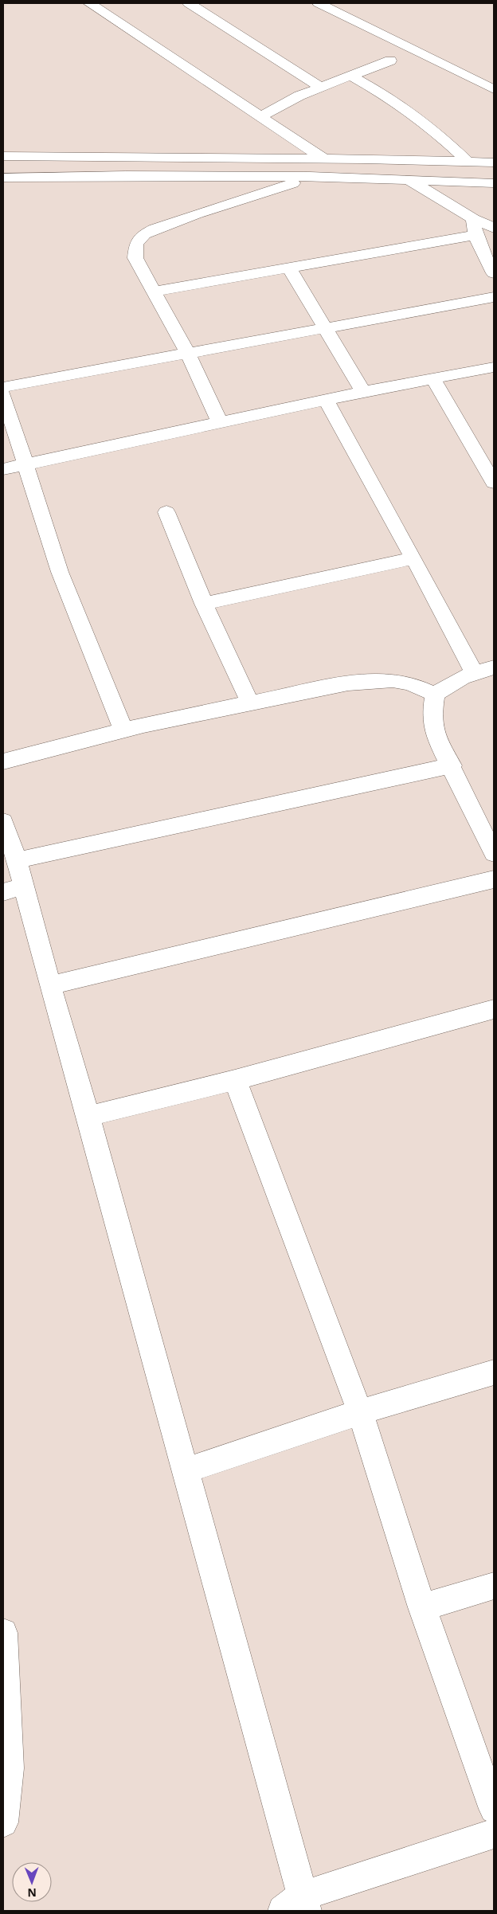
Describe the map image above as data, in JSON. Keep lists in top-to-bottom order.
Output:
{
  "north": "bottom"
}
